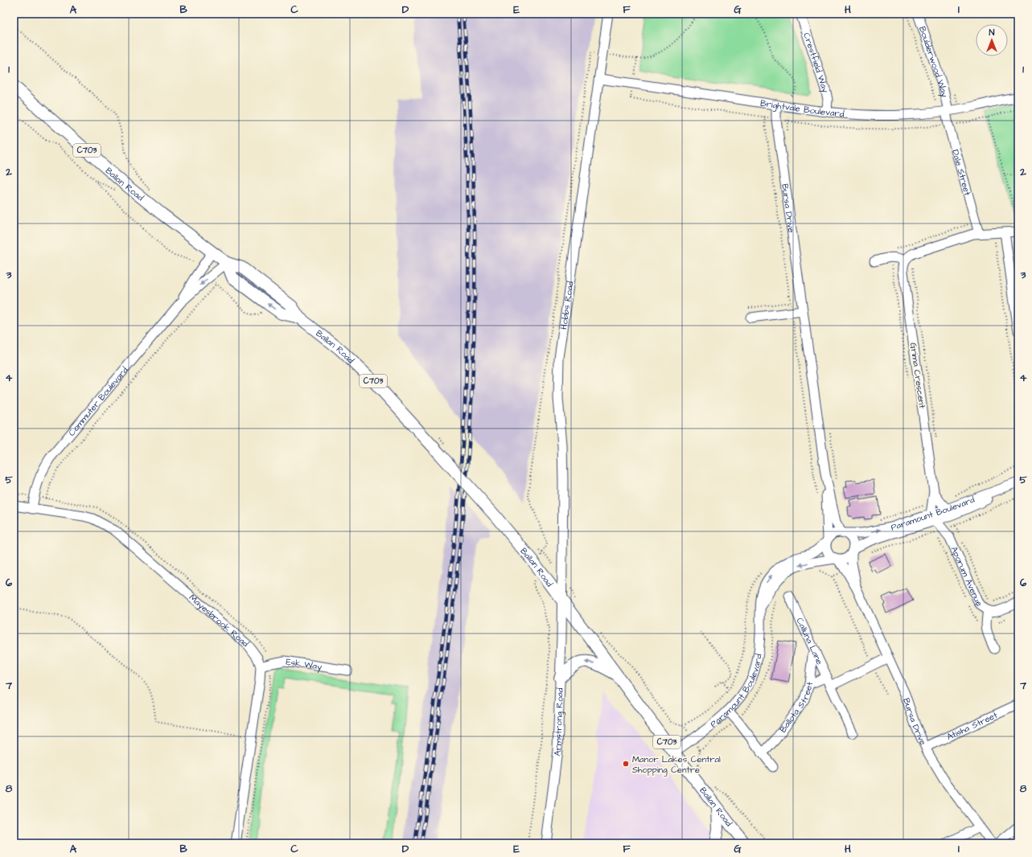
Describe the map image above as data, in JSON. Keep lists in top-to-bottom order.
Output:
{
  "streets": {
    "main road": ["C703", "Ballan Road"],
    "street": [
      "Boulderwood Way",
      "Crestfield Way",
      "Brightvale Boulevard",
      "Dale Street",
      "Bursa Drive",
      "Hobbs Road",
      "Grima Crescent",
      "Commuter Boulevard",
      "Paramount Boulevard",
      "Aporum Avenue",
      "Mayesbrook Road",
      "Calluna Lane",
      "Esk Way",
      "Ballota Street",
      "Armstrong Road",
      "Atisha Street"
    ]
  },
  "crossings": [
    ["Boulderwood Way", "Brightvale Boulevard"],
    ["Boulderwood Way", "Dale Street"],
    ["Crestfield Way", "Brightvale Boulevard"],
    ["Brightvale Boulevard", "Dale Street"],
    ["Brightvale Boulevard", "Bursa Drive"],
    ["Brightvale Boulevard", "Hobbs Road"],
    ["Ballan Road", "Hobbs Road"],
    ["Ballan Road", "Commuter Boulevard"],
    ["Ballan Road", "Paramount Boulevard"],
    ["Ballan Road", "Armstrong Road"],
    ["Bursa Drive", "Paramount Boulevard"],
    ["Bursa Drive", "Atisha Street"],
    ["Hobbs Road", "Armstrong Road"],
    ["Grima Crescent", "Paramount Boulevard"],
    ["Grima Crescent", "Aporum Avenue"],
    ["Commuter Boulevard", "Mayesbrook Road"],
    ["Paramount Boulevard", "Aporum Avenue"],
    ["Mayesbrook Road", "Esk Way"],
    ["Calluna Lane", "Ballota Street"]
  ],
  "places": ["Manor Lakes Central Shopping Centre"],
  "north": "top",
  "grid": {
    "columns": [
      "A",
      "B",
      "C",
      "D",
      "E",
      "F",
      "G",
      "H",
      "I"
    ],
    "rows": [
      "1",
      "2",
      "3",
      "4",
      "5",
      "6",
      "7",
      "8"
    ]
  }
}
